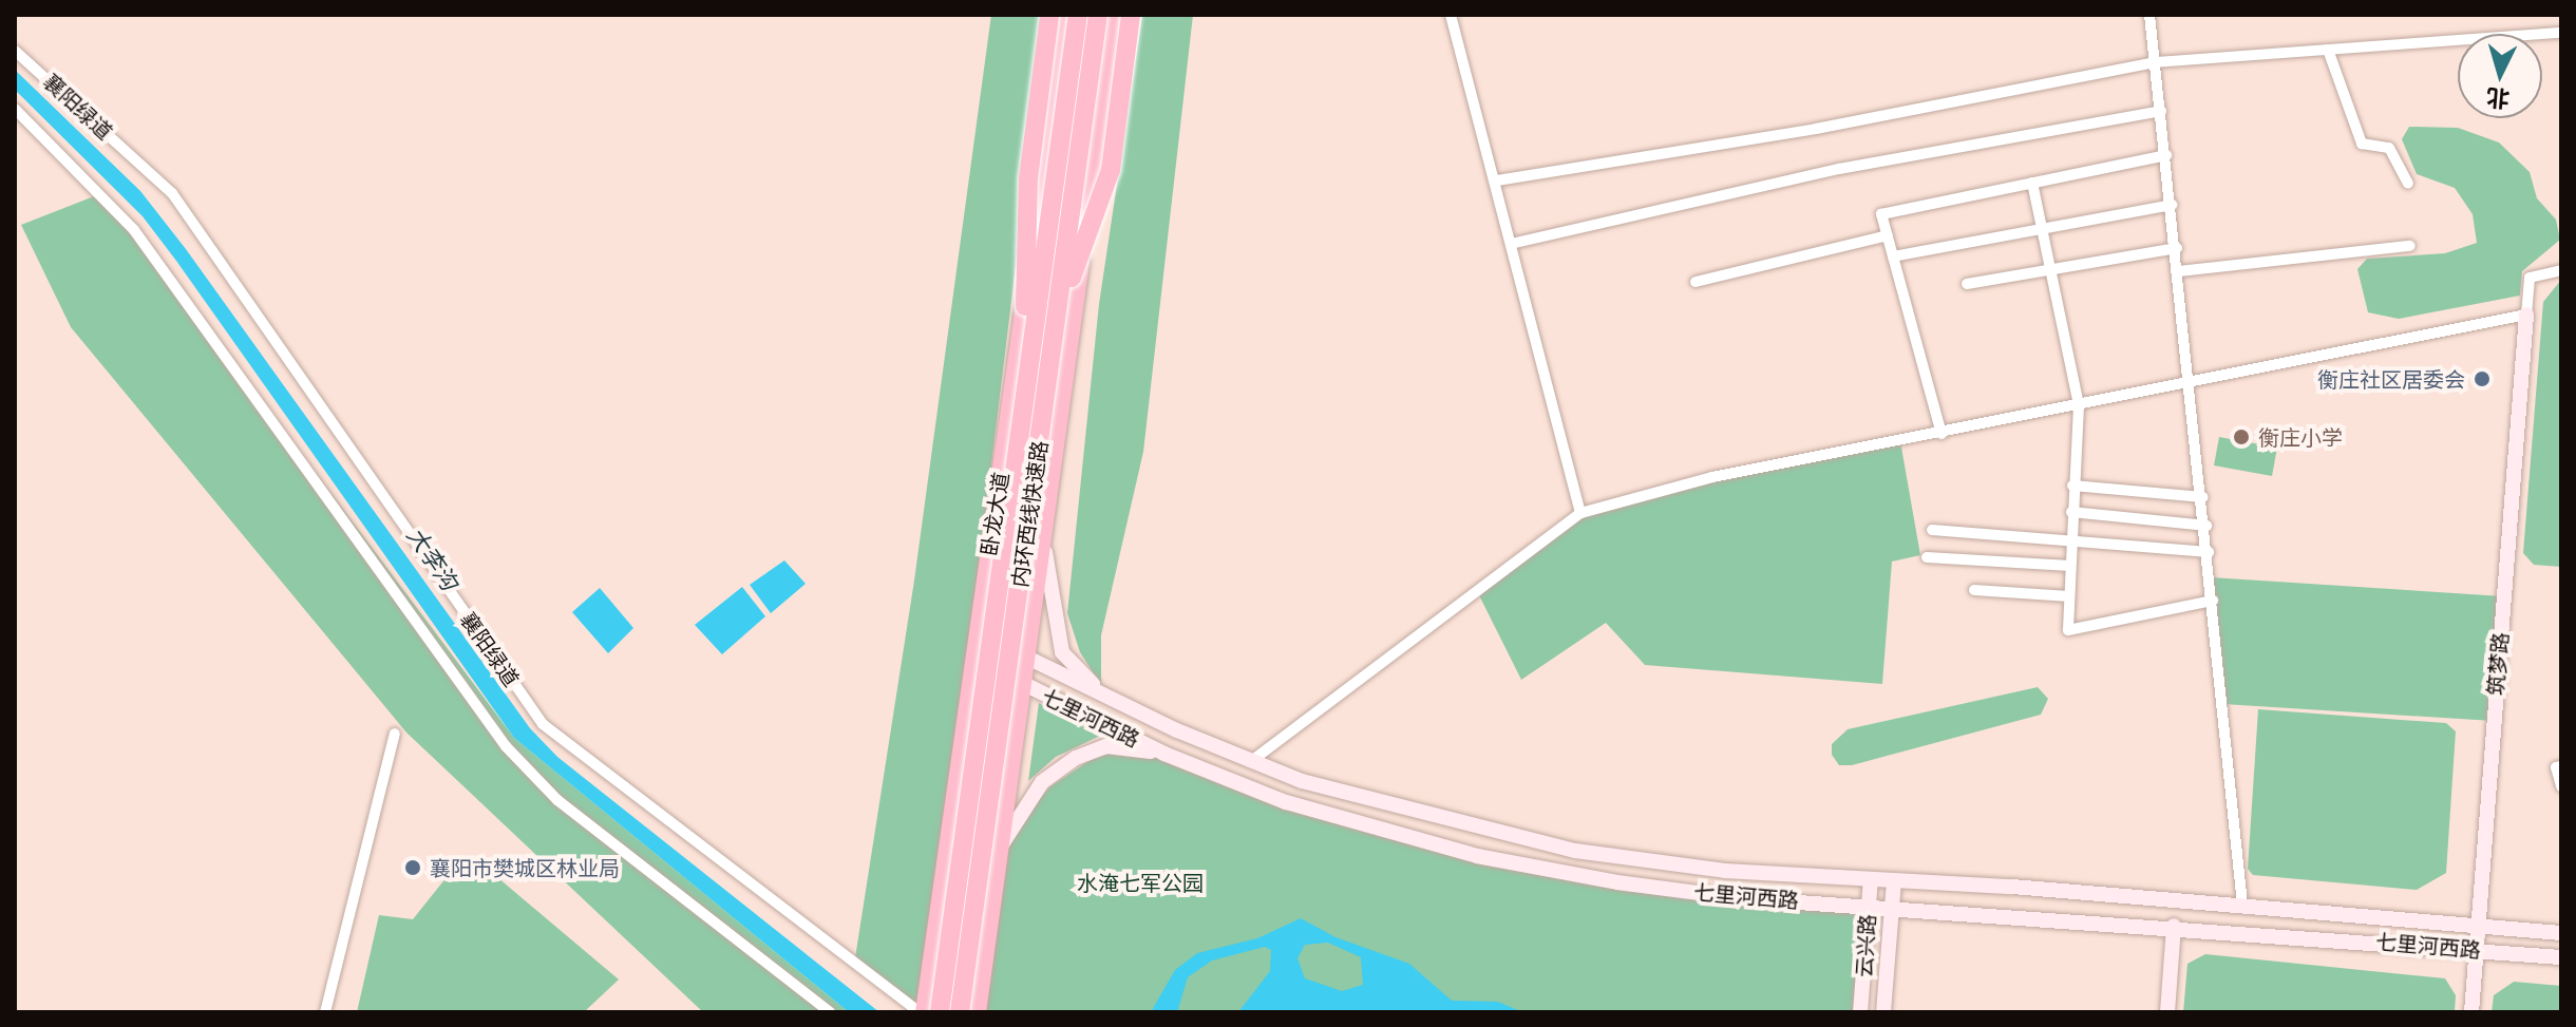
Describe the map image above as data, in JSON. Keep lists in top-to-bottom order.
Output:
{
  "streets": {
    "highway": ["卧龙大道", "内环西线快速路"],
    "street": [
      "襄阳绿道",
      "筑梦路",
      "七里河西路",
      "云兴路"
    ]
  },
  "crossings": [
    ["襄阳绿道", "卧龙大道"],
    ["卧龙大道", "七里河西路"],
    ["筑梦路", "七里河西路"],
    ["七里河西路", "云兴路"]
  ],
  "water": ["大李沟"],
  "parks": ["水淹七军公园"],
  "places": ["衡庄社区居委会", "衡庄小学", "襄阳市樊城区林业局"],
  "north": "bottom"
}
